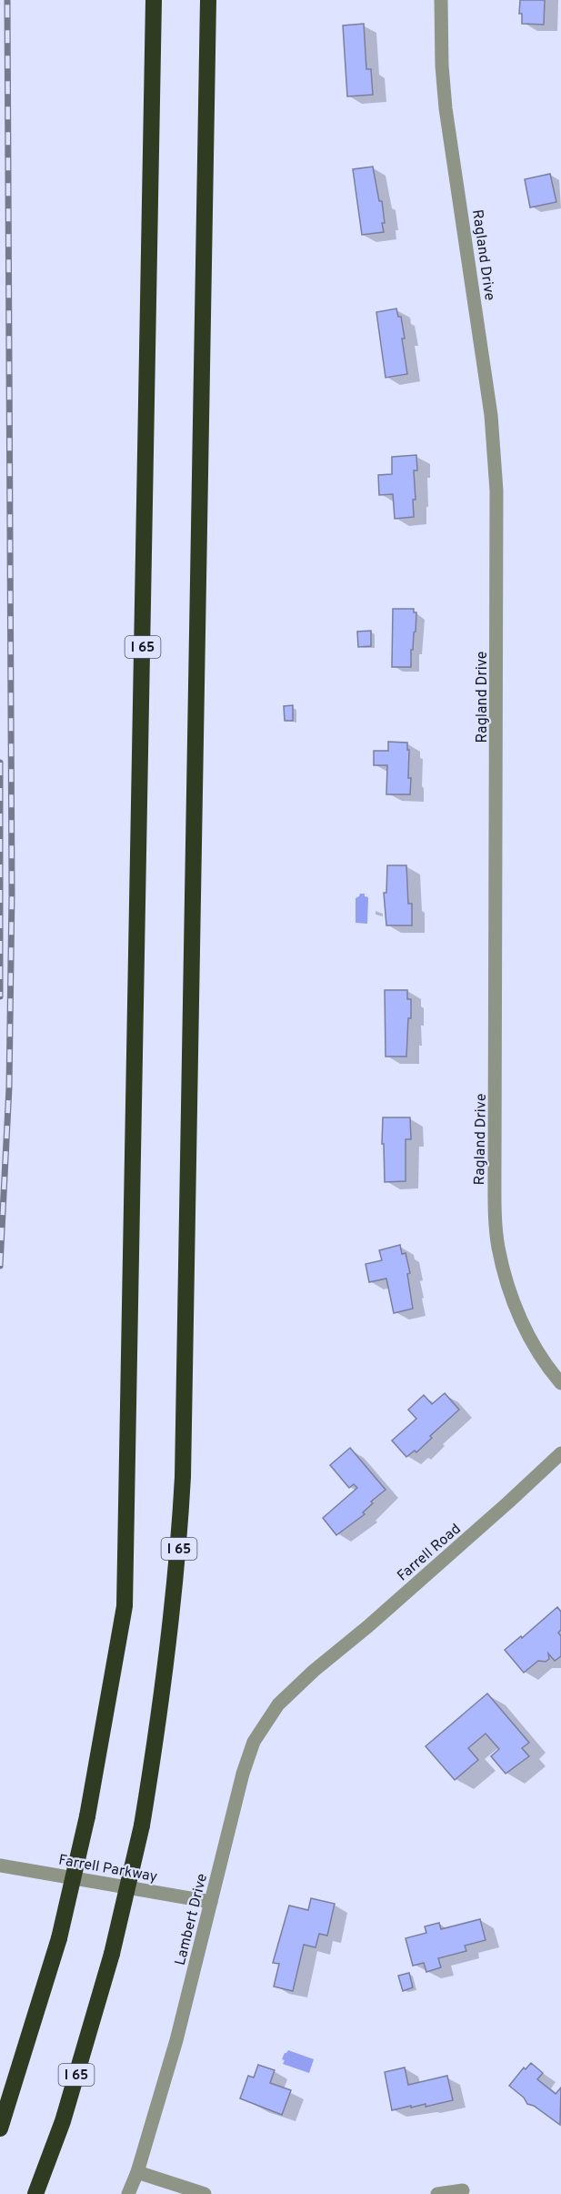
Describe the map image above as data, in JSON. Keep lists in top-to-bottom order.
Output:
{
  "streets": {
    "highway": ["I 65"],
    "street": [
      "Ragland Drive",
      "Farrell Road",
      "Farrell Parkway",
      "Lambert Drive"
    ]
  },
  "crossings": [
    ["Farrell Road", "Lambert Drive"],
    ["Farrell Parkway", "Lambert Drive"]
  ]
}
